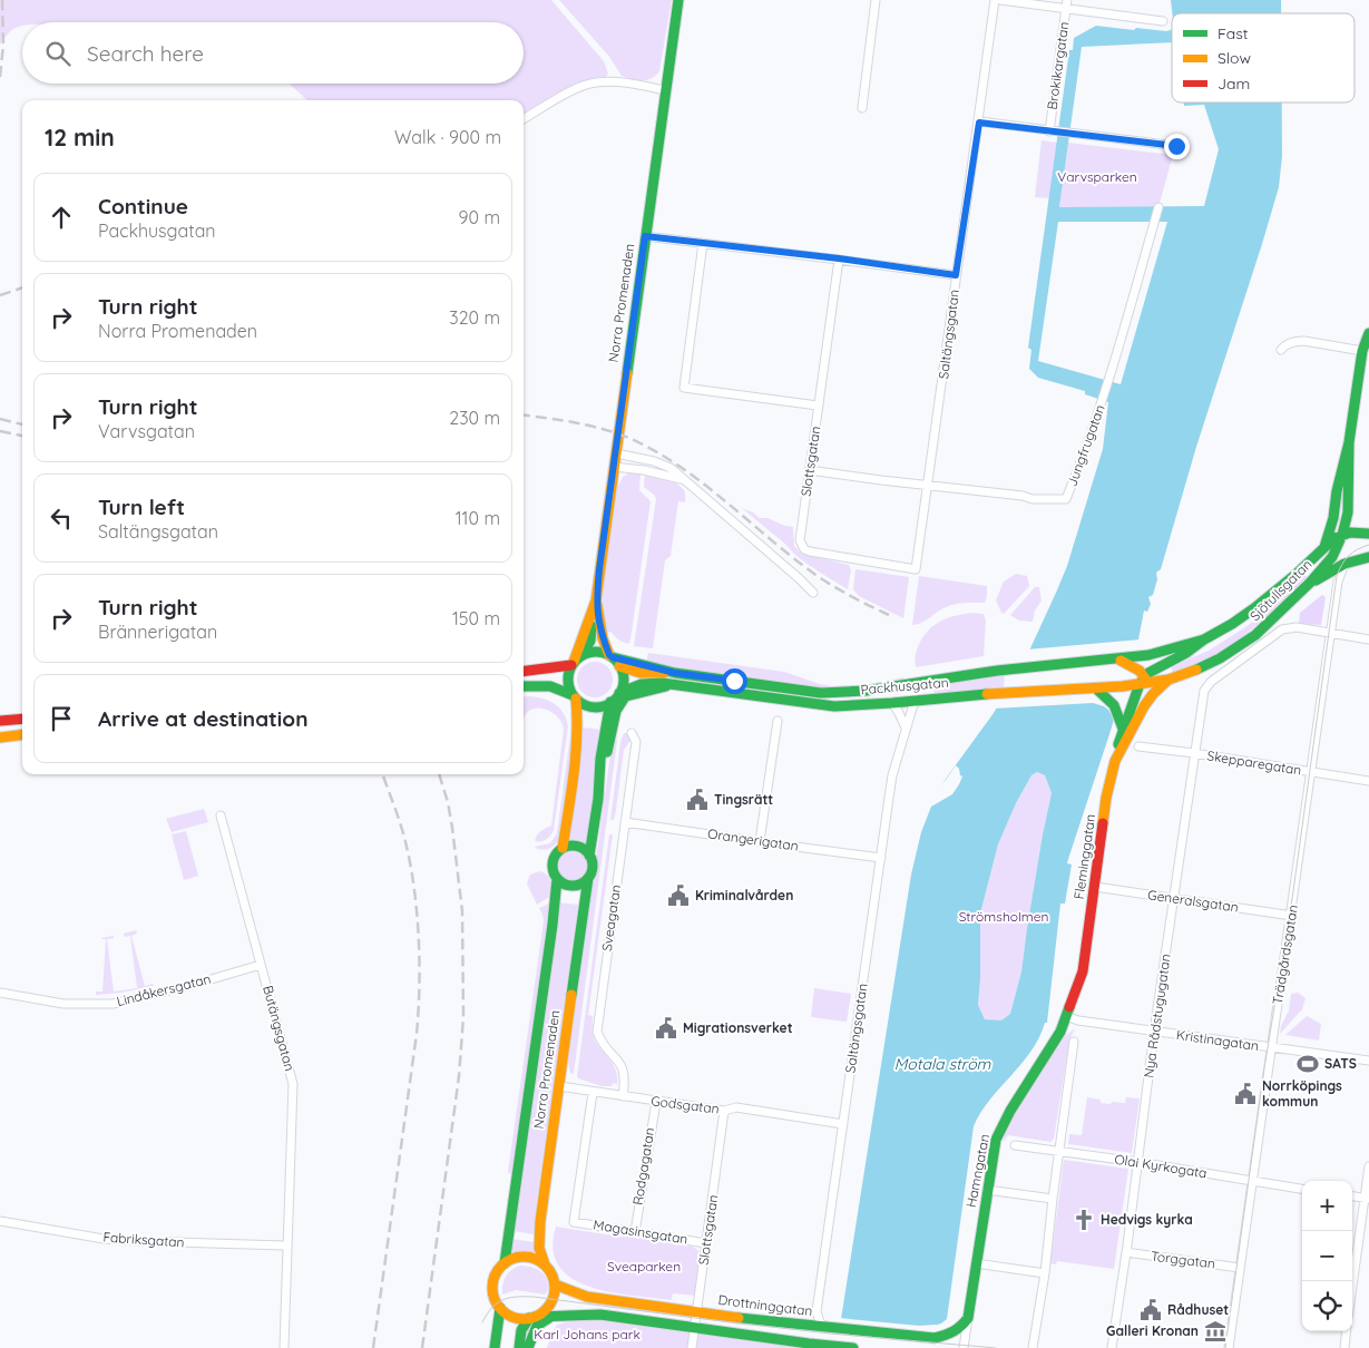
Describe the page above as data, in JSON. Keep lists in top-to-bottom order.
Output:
{
  "streets": {
    "main road": [
      "Norra Promenaden",
      "Sjötullsgatan",
      "Packhusgatan",
      "Fleminggatan",
      "Hamngatan",
      "Drottninggatan"
    ],
    "street": [
      "Brokikargatan",
      "Saltängsgatan",
      "Jungfrugatan",
      "Slottsgatan",
      "Skepparegatan",
      "Orangerigatan",
      "Generalsgatan",
      "Sveagatan",
      "Trädgårdsgatan",
      "Lindåkersgatan",
      "Nya Rådstugugatan",
      "Butängsgatan",
      "Kristinagatan",
      "Godsgatan",
      "Rodgagatan",
      "Olai Kyrkogata",
      "Magasinsgatan",
      "Fabriksgatan",
      "Torggatan"
    ]
  },
  "crossings": [
    ["Norra Promenaden", "Packhusgatan"],
    ["Norra Promenaden", "Godsgatan"],
    ["Norra Promenaden", "Drottninggatan"],
    ["Saltängsgatan", "Jungfrugatan"],
    ["Saltängsgatan", "Slottsgatan"],
    ["Saltängsgatan", "Packhusgatan"],
    ["Saltängsgatan", "Orangerigatan"],
    ["Saltängsgatan", "Godsgatan"],
    ["Saltängsgatan", "Drottninggatan"],
    ["Jungfrugatan", "Slottsgatan"],
    ["Slottsgatan", "Godsgatan"],
    ["Slottsgatan", "Magasinsgatan"],
    ["Slottsgatan", "Drottninggatan"],
    ["Sjötullsgatan", "Packhusgatan"],
    ["Sjötullsgatan", "Fleminggatan"],
    ["Packhusgatan", "Fleminggatan"],
    ["Skepparegatan", "Trädgårdsgatan"],
    ["Skepparegatan", "Nya Rådstugugatan"],
    ["Orangerigatan", "Sveagatan"],
    ["Fleminggatan", "Generalsgatan"],
    ["Fleminggatan", "Kristinagatan"],
    ["Fleminggatan", "Hamngatan"],
    ["Generalsgatan", "Trädgårdsgatan"],
    ["Generalsgatan", "Nya Rådstugugatan"],
    ["Sveagatan", "Godsgatan"],
    ["Trädgårdsgatan", "Nya Rådstugugatan"],
    ["Trädgårdsgatan", "Kristinagatan"],
    ["Trädgårdsgatan", "Olai Kyrkogata"],
    ["Trädgårdsgatan", "Torggatan"],
    ["Lindåkersgatan", "Butängsgatan"],
    ["Nya Rådstugugatan", "Kristinagatan"],
    ["Nya Rådstugugatan", "Olai Kyrkogata"],
    ["Nya Rådstugugatan", "Torggatan"],
    ["Butängsgatan", "Fabriksgatan"],
    ["Kristinagatan", "Hamngatan"],
    ["Godsgatan", "Rodgagatan"],
    ["Godsgatan", "Magasinsgatan"],
    ["Rodgagatan", "Magasinsgatan"],
    ["Hamngatan", "Drottninggatan"]
  ],
  "water": ["Motala ström"],
  "parks": [
    "Varvsparken",
    "Strömsholmen",
    "Sveaparken",
    "Karl Johans park"
  ],
  "places": {
    "public building": [
      "Tingsrätt",
      "Kriminalvården",
      "Migrationsverket",
      "Norrköpings kommun",
      "Rådhuset"
    ],
    "sports": ["SATS"],
    "church": ["Hedvigs kyrka"],
    "museum": ["Galleri Kronan"]
  },
  "legend": ["Fast", "Slow", "Jam"],
  "page": {
    "search": "Search here",
    "heading": ["12 min", "Walk · 900 m"],
    "list": [
      ["Continue", "Packhusgatan", "90 m"],
      ["Turn right", "Norra Promenaden", "320 m"],
      ["Turn right", "Varvsgatan", "230 m"],
      ["Turn left", "Saltängsgatan", "110 m"],
      ["Turn right", "Brännerigatan", "150 m"],
      "Arrive at destination"
    ],
    "map_buttons": ["+", "−"]
  }
}
